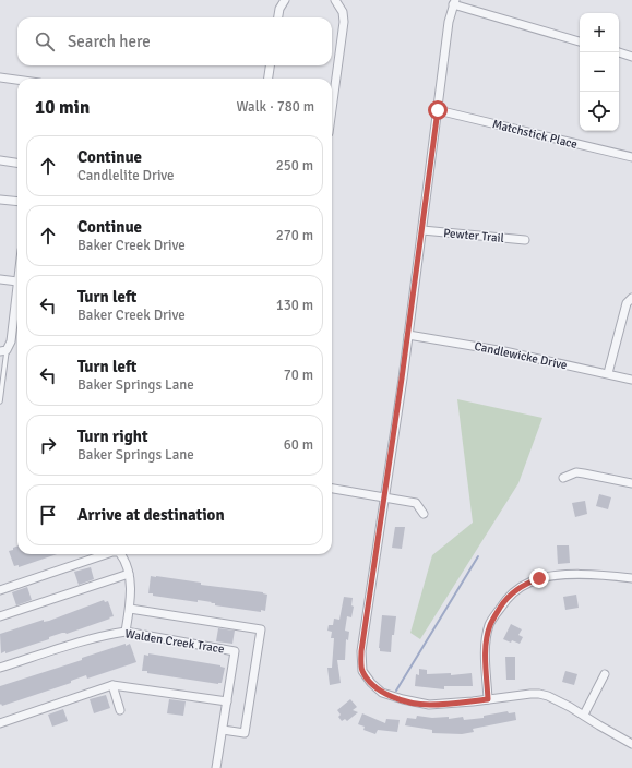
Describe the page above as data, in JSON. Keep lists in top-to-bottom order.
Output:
{
  "streets": {
    "street": [
      "Matchstick Place",
      "Pewter Trail",
      "Candlewicke Drive",
      "Walden Creek Trace"
    ]
  },
  "page": {
    "map_buttons": ["+", "−"],
    "search": "Search here",
    "heading": ["10 min", "Walk · 780 m"],
    "list": [
      ["Continue", "Candlelite Drive", "250 m"],
      ["Continue", "Baker Creek Drive", "270 m"],
      ["Turn left", "Baker Creek Drive", "130 m"],
      ["Turn left", "Baker Springs Lane", "70 m"],
      ["Turn right", "Baker Springs Lane", "60 m"],
      "Arrive at destination"
    ]
  }
}
